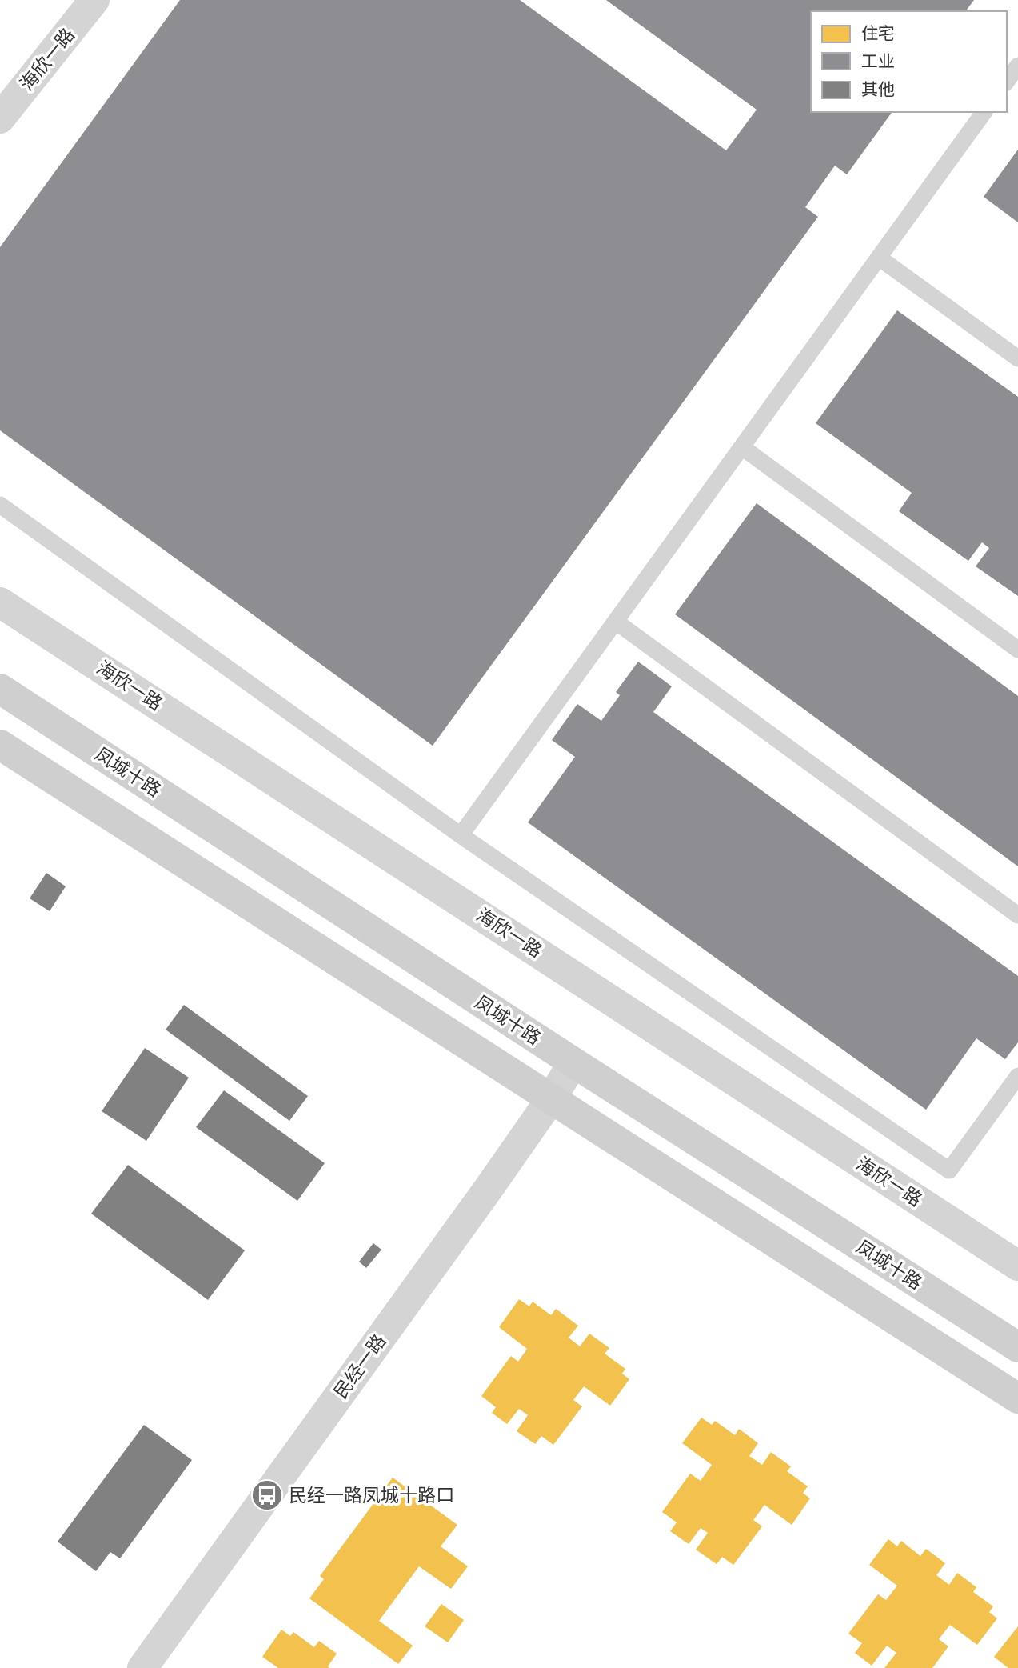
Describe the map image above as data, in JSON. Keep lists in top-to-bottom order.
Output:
{
  "streets": {
    "main road": ["凤城十路"],
    "street": ["海欣一路", "民经一路"]
  },
  "crossings": [
    ["凤城十路", "民经一路"]
  ],
  "places": {
    "bus stop": ["民经一路凤城十路口"]
  },
  "legend": ["住宅", "工业", "其他"]
}
